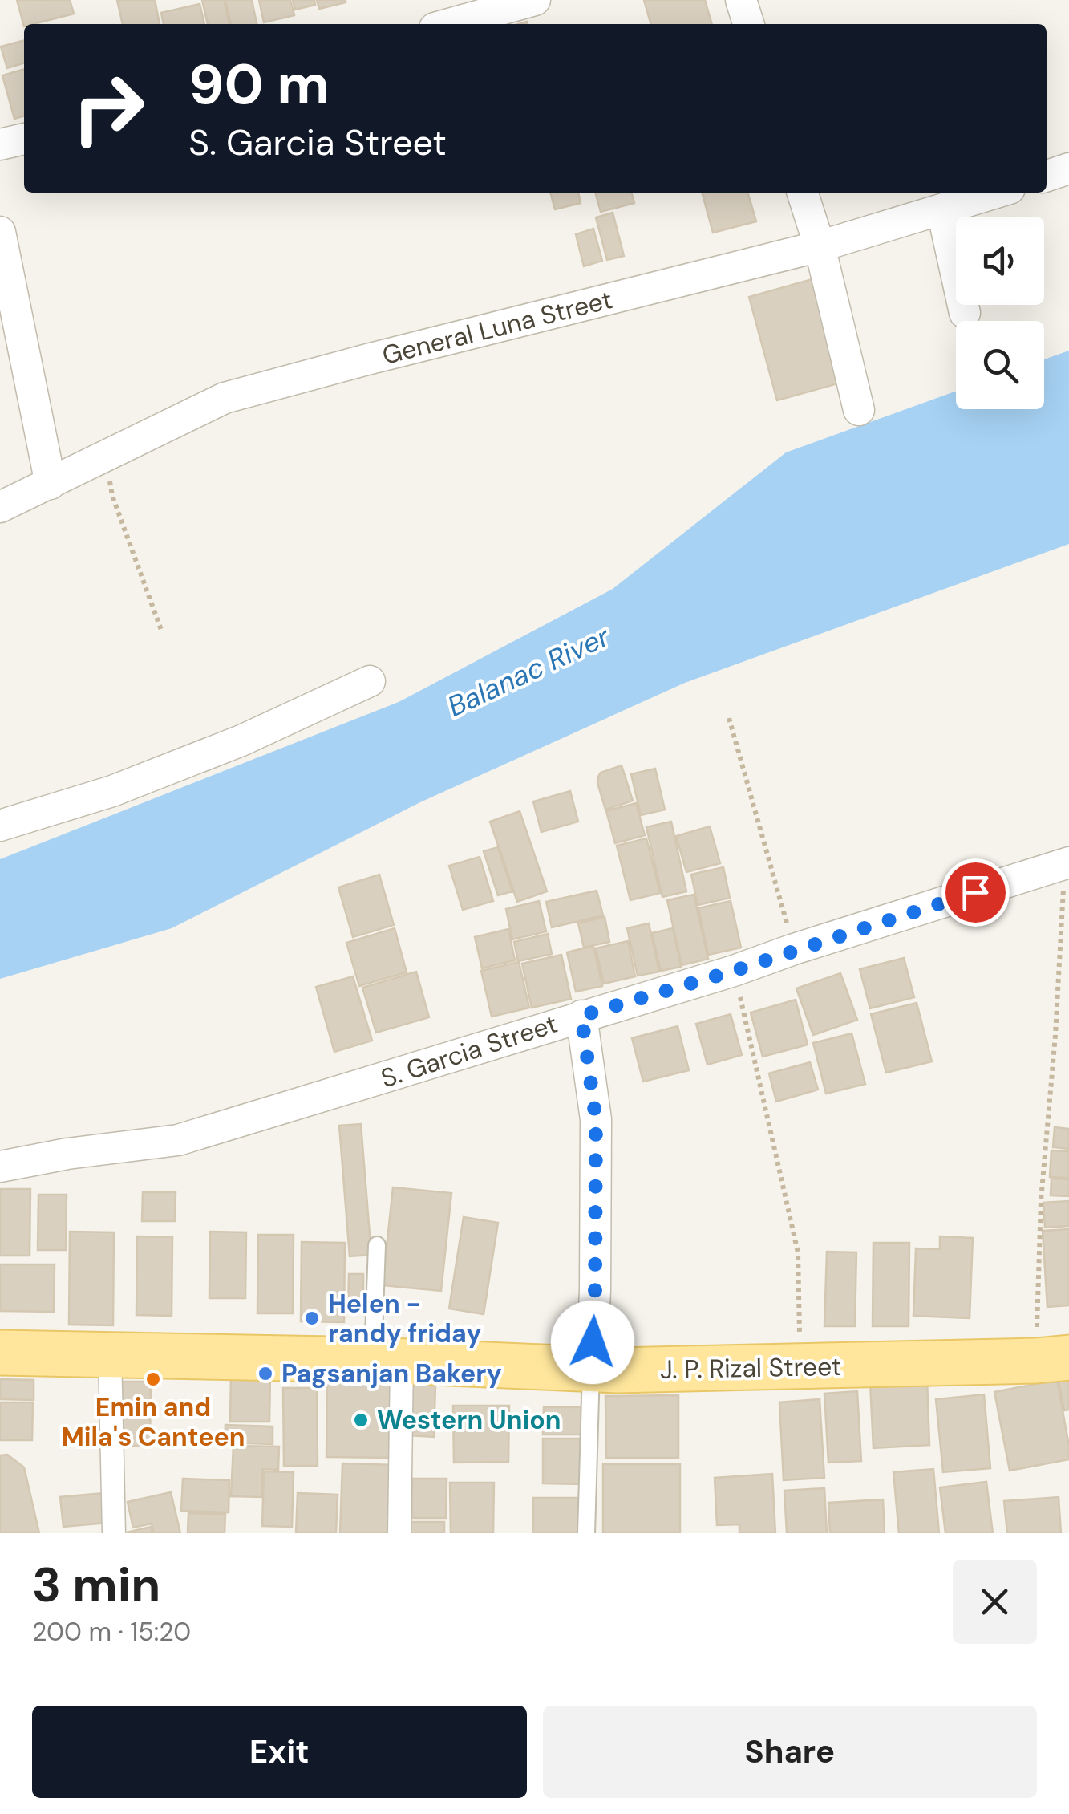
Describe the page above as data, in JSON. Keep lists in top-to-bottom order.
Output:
{
  "streets": {
    "main road": ["J. P. Rizal Street"],
    "street": ["General Luna Street", "S. Garcia Street"]
  },
  "water": ["Balanac River"],
  "places": [
    "Helen - randy friday",
    "Pagsanjan Bakery",
    "Emin and Mila's Canteen",
    "Western Union"
  ],
  "page": {
    "turn": ["90 m", "S. Garcia Street"],
    "heading": ["3 min", "200 m · 15:20"],
    "buttons": ["Exit", "Share"]
  }
}
